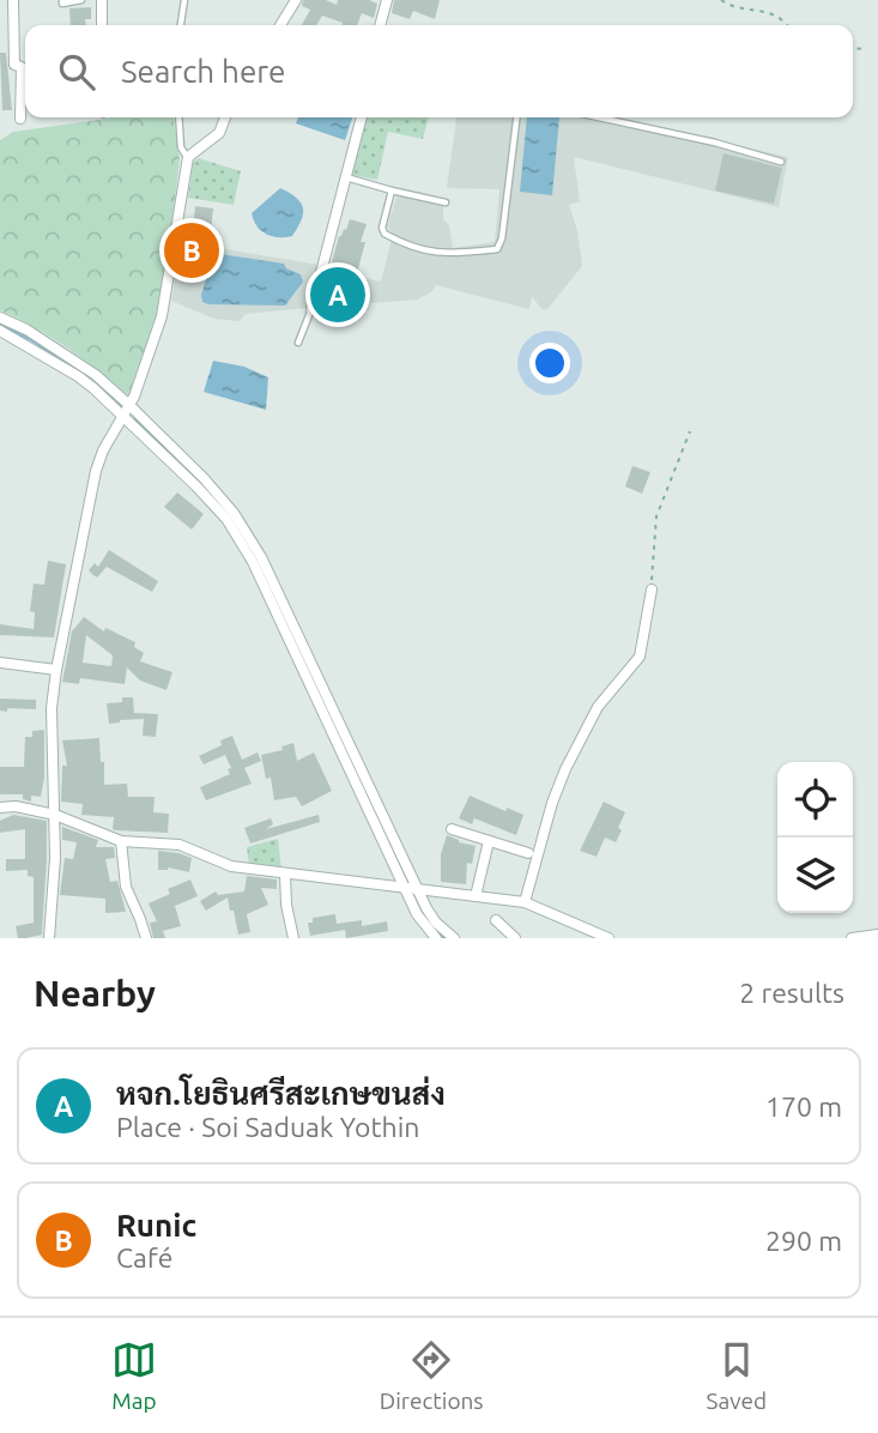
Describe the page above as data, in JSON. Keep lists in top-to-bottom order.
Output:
{
  "page": {
    "search": "Search here",
    "pins": ["B", "A"],
    "heading": ["Nearby", "2 results"],
    "list": [
      {
        "mark": "A",
        "name": "หจก.โยธินศรีสะเกษขนส่ง",
        "note": "Place · Soi Saduak Yothin",
        "value": "170 m"
      },
      {
        "mark": "B",
        "name": "Runic",
        "note": "Café",
        "value": "290 m"
      }
    ],
    "nav": ["Map", "Directions", "Saved"]
  }
}
